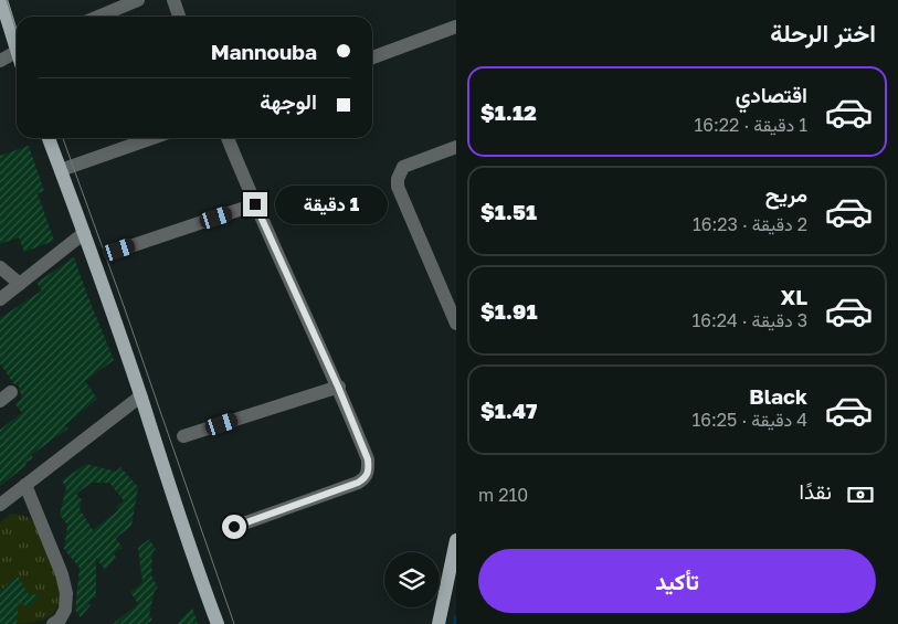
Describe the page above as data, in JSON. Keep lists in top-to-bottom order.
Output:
{
  "page": {
    "heading": "اختر الرحلة",
    "banner": ["Mannouba", "الوجهة"],
    "list": [
      {
        "name": "اقتصادي",
        "note": "1 دقيقة · 16:22",
        "value": "$1.12"
      },
      {
        "name": "مريح",
        "note": "2 دقيقة · 16:23",
        "value": "$1.51"
      },
      {
        "name": "XL",
        "note": "3 دقيقة · 16:24",
        "value": "$1.91"
      },
      {
        "name": "Black",
        "note": "4 دقيقة · 16:25",
        "value": "$1.47"
      }
    ],
    "bubble": "1 دقيقة",
    "pay": ["نقدًا", "210 m"],
    "buttons": "تأكيد"
  }
}
